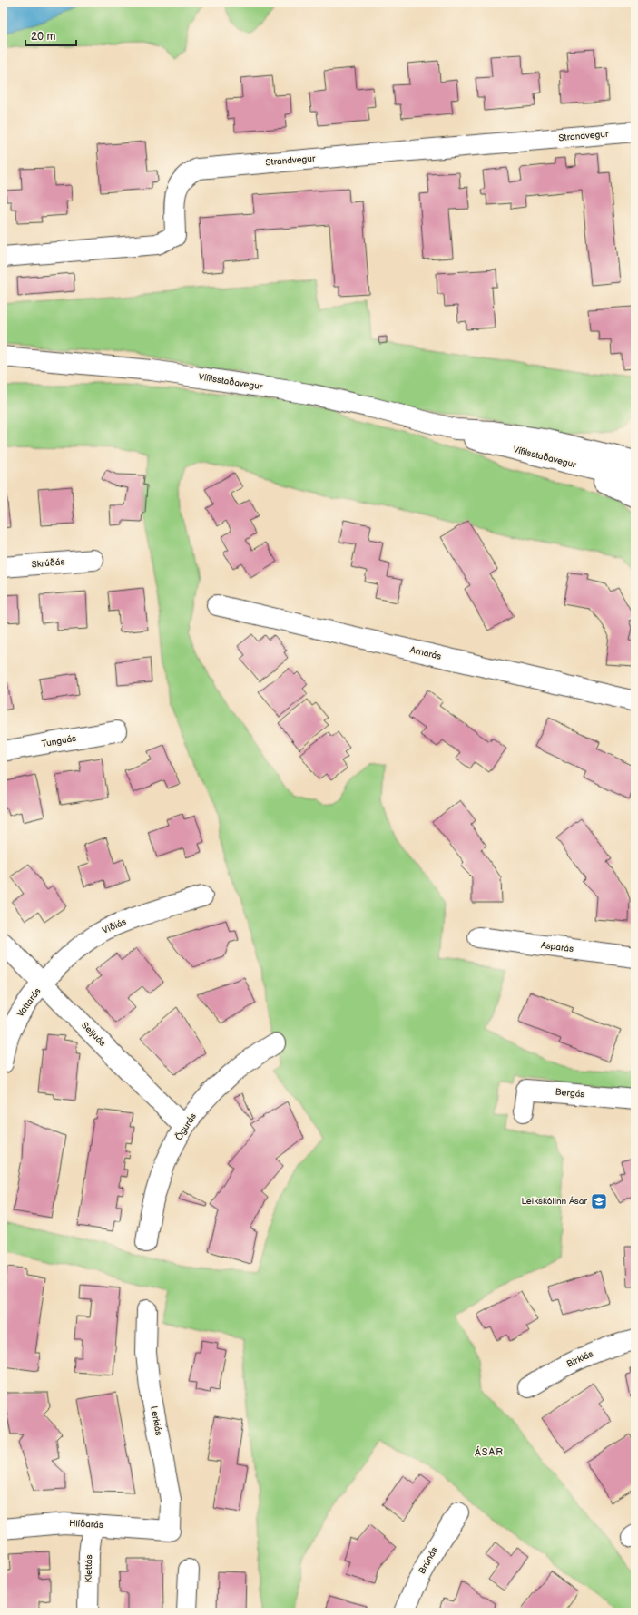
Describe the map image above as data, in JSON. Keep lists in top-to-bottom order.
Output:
{
  "streets": {
    "street": [
      "Strandvegur",
      "Vífilsstaðavegur",
      "Skrúðás",
      "Arnarás",
      "Tunguás",
      "Víðiás",
      "Asparás",
      "Vattarás",
      "Seljuás",
      "Bergás",
      "Ögurás",
      "Birkiás",
      "Lerkiás",
      "Hlíðarás",
      "Brúnás",
      "Klettás"
    ]
  },
  "crossings": [
    ["Víðiás", "Vattarás"],
    ["Víðiás", "Seljuás"],
    ["Vattarás", "Seljuás"],
    ["Seljuás", "Ögurás"],
    ["Lerkiás", "Hlíðarás"],
    ["Hlíðarás", "Klettás"]
  ],
  "districts": ["ÁSAR"],
  "places": {
    "school or university": ["Leikskólinn Ásar"]
  },
  "scale_bar": "20 m"
}
